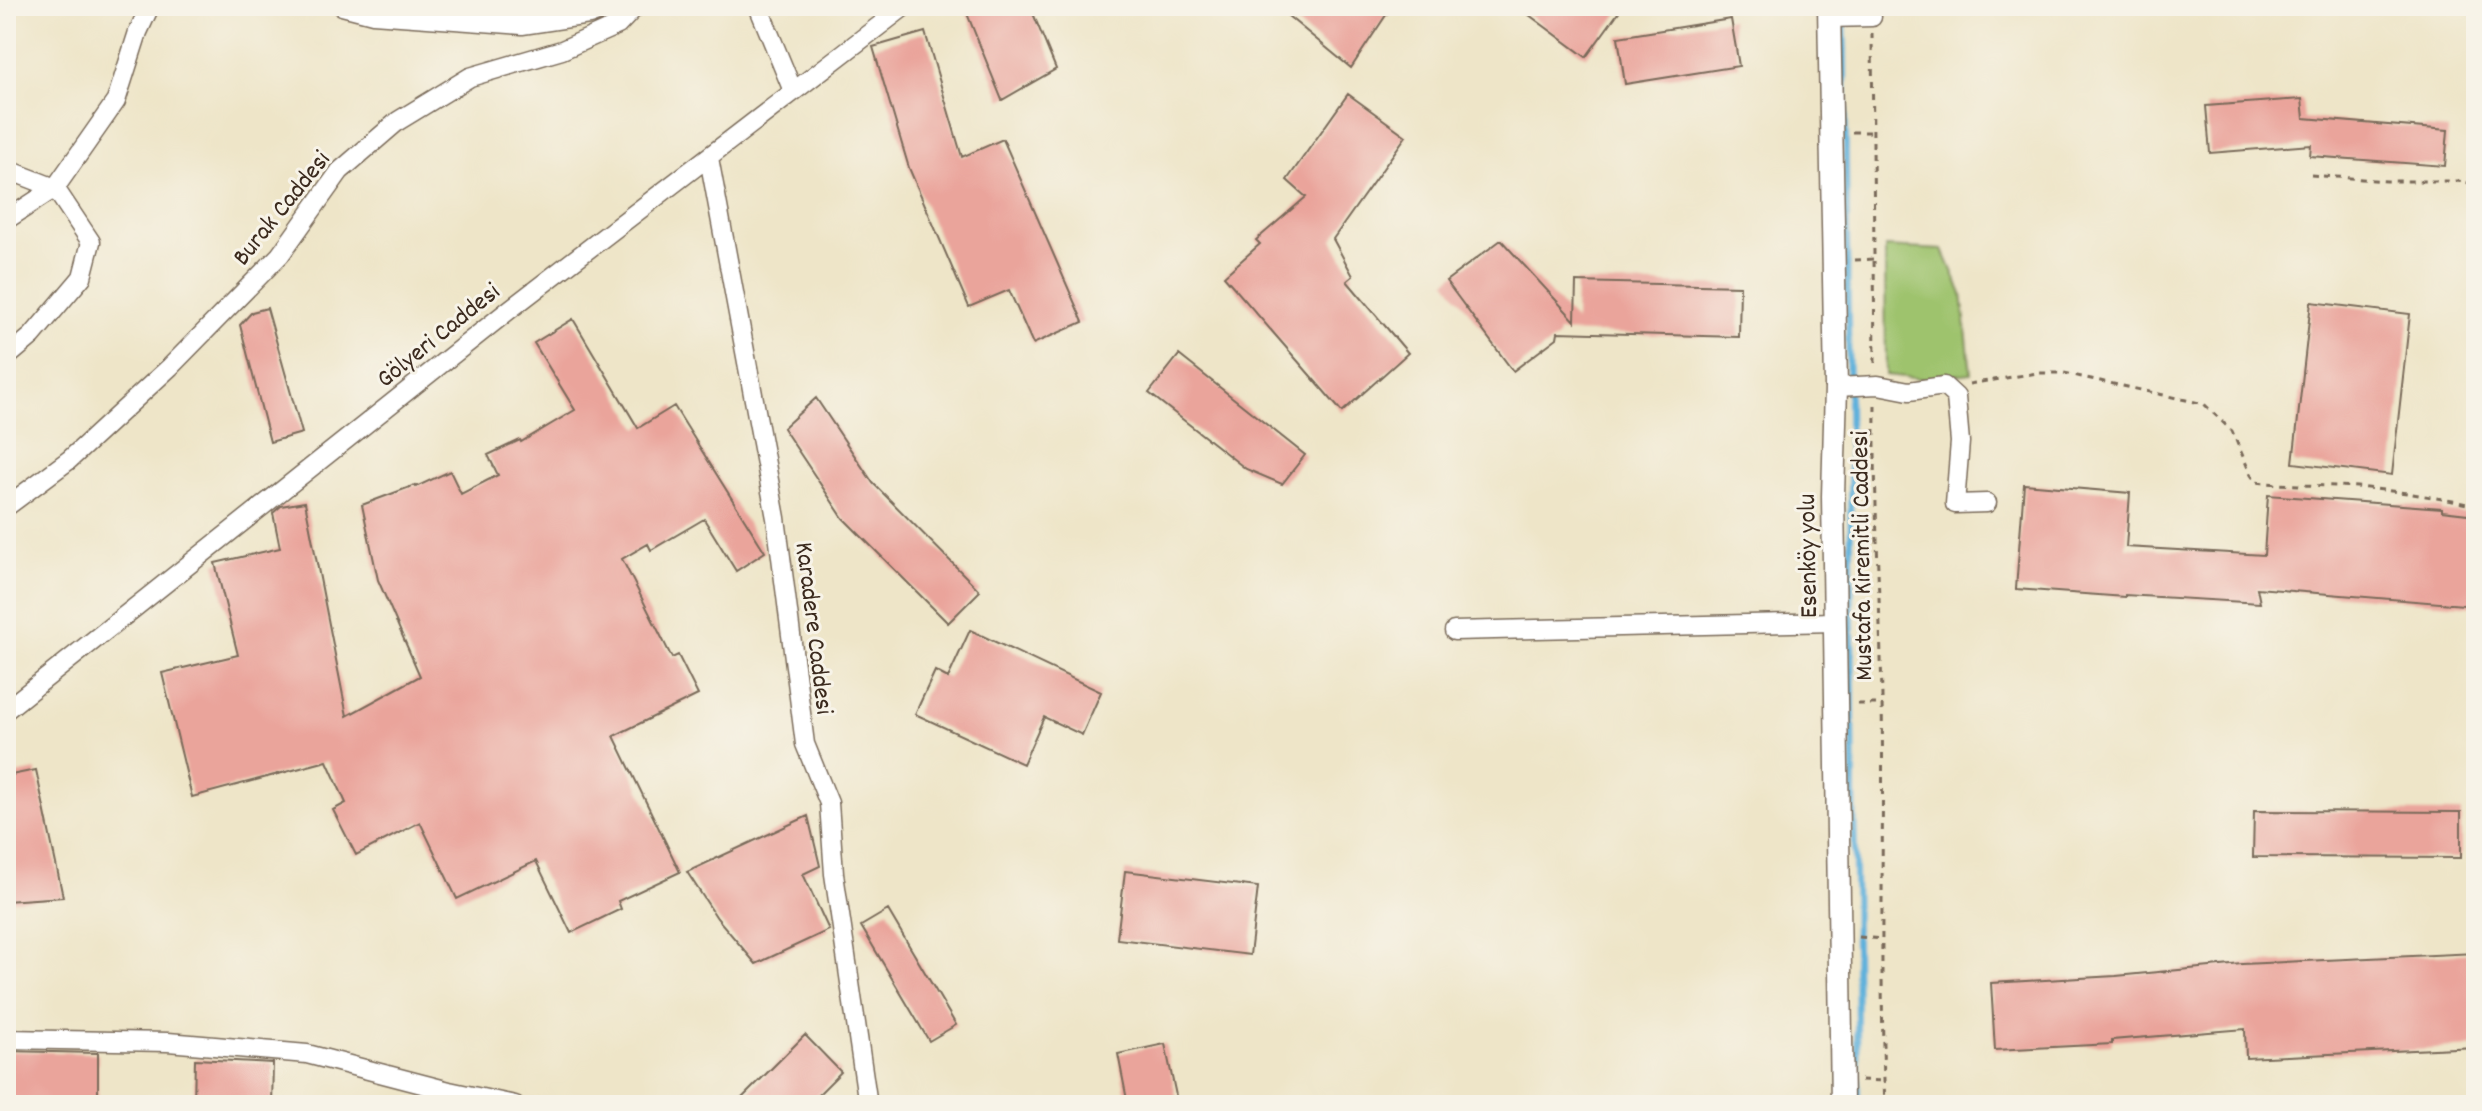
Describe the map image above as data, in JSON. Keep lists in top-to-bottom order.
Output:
{
  "streets": {
    "street": [
      "Burak Caddesi",
      "Gölyeri Caddesi",
      "Esenköy yolu",
      "Karadere Caddesi"
    ],
    "path": ["Mustafa Kiremitli Caddesi"]
  },
  "crossings": [
    ["Gölyeri Caddesi", "Karadere Caddesi"],
    ["Esenköy yolu", "Mustafa Kiremitli Caddesi"]
  ]
}
